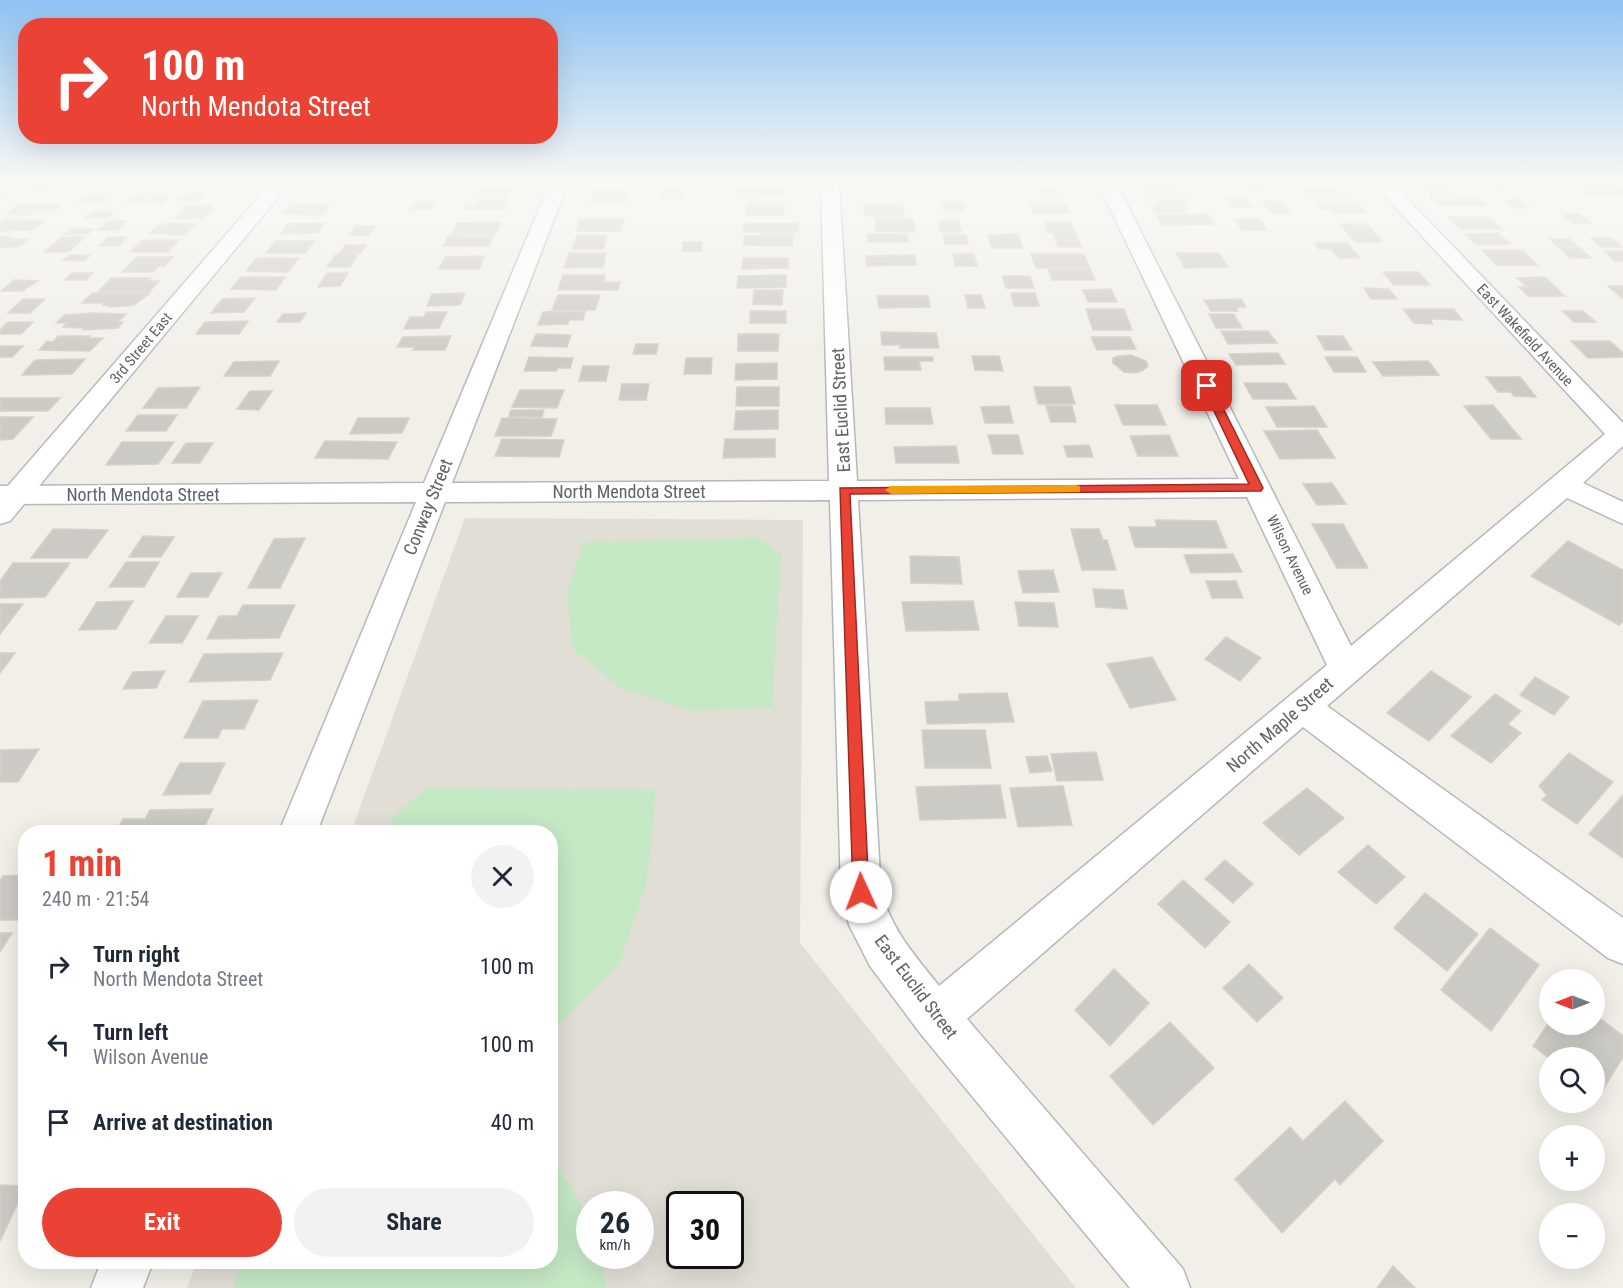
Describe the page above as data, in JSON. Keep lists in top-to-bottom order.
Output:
{
  "streets": {
    "street": [
      "East Wakefield Avenue",
      "3rd Street East",
      "East Euclid Street",
      "North Mendota Street",
      "Conway Street",
      "Wilson Avenue",
      "North Maple Street"
    ]
  },
  "crossings": [
    ["East Wakefield Avenue", "North Maple Street"],
    ["3rd Street East", "North Mendota Street"],
    ["East Euclid Street", "North Mendota Street"],
    ["East Euclid Street", "North Maple Street"],
    ["North Mendota Street", "Conway Street"],
    ["North Mendota Street", "Wilson Avenue"],
    ["Wilson Avenue", "North Maple Street"]
  ],
  "north": "left",
  "page": {
    "turn": ["100 m", "North Mendota Street"],
    "heading": ["1 min", "240 m · 21:54"],
    "list": [
      {
        "name": "Turn right",
        "note": "North Mendota Street",
        "value": "100 m"
      },
      {
        "name": "Turn left",
        "note": "Wilson Avenue",
        "value": "100 m"
      },
      {
        "name": "Arrive at destination",
        "value": "40 m"
      }
    ],
    "map_buttons": ["+", "−"],
    "buttons": ["Exit", "Share"],
    "speed": "26 km/h",
    "limit": "30"
  }
}
